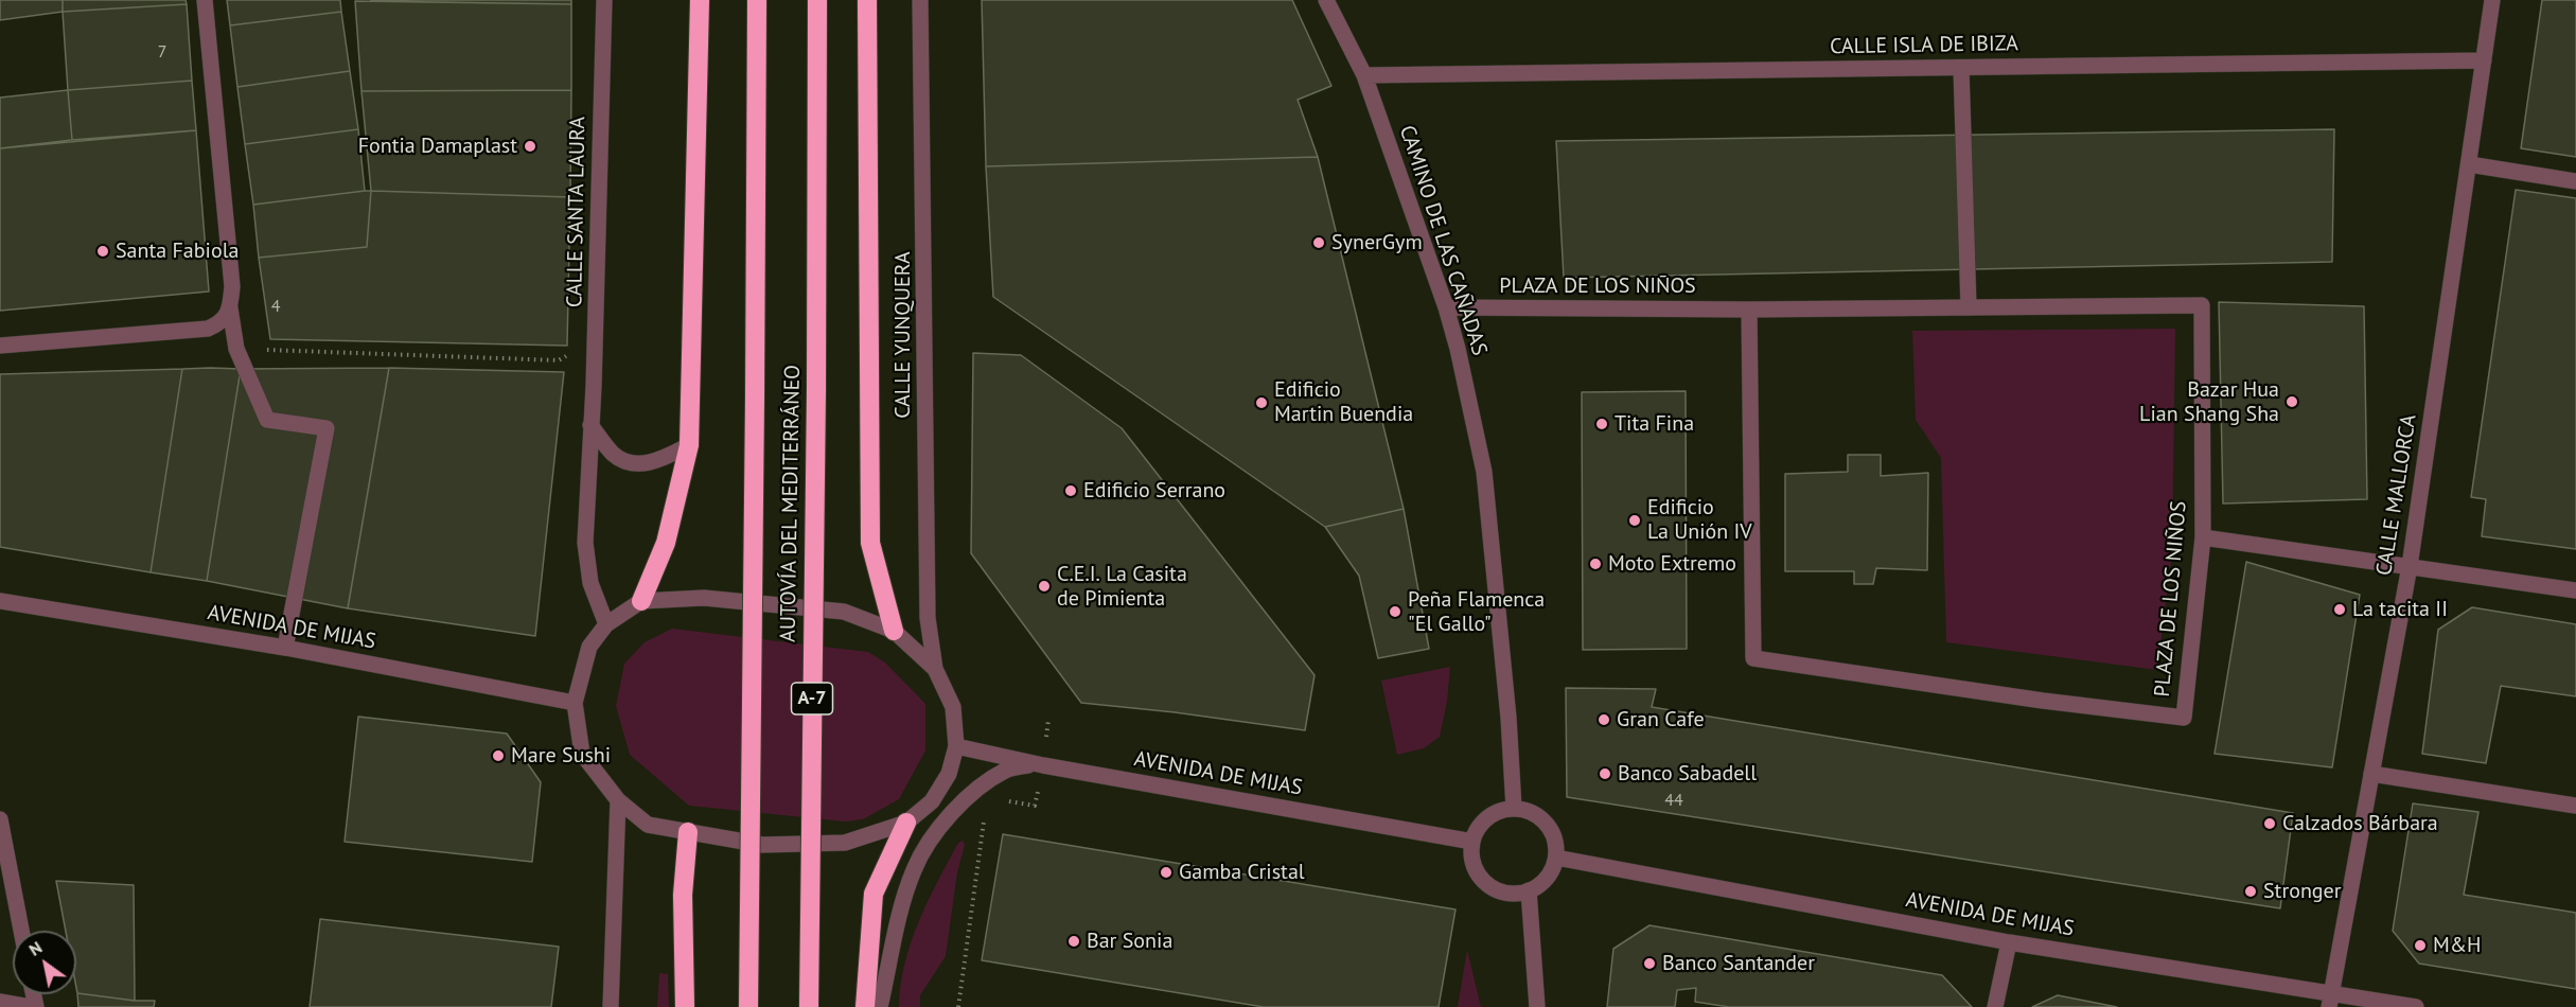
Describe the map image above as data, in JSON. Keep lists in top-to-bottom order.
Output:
{
  "streets": {
    "highway": ["AUTOVÍA DEL MEDITERRÁNEO", "A-7"],
    "street": [
      "CALLE ISLA DE IBIZA",
      "CALLE SANTA LAURA",
      "CAMINO DE LAS CAÑADAS",
      "PLAZA DE LOS NIÑOS",
      "CALLE YUNQUERA",
      "CALLE MALLORCA",
      "AVENIDA DE MIJAS"
    ]
  },
  "crossings": [
    ["CALLE ISLA DE IBIZA", "CAMINO DE LAS CAÑADAS"],
    ["CALLE ISLA DE IBIZA", "CALLE MALLORCA"],
    ["CAMINO DE LAS CAÑADAS", "PLAZA DE LOS NIÑOS"],
    ["CAMINO DE LAS CAÑADAS", "AVENIDA DE MIJAS"],
    ["CALLE MALLORCA", "AVENIDA DE MIJAS"]
  ],
  "places": [
    "Fontia Damaplast",
    "SynerGym",
    "Santa Fabiola",
    "Bazar Hua Lian Shang Sha",
    "Edificio Martin Buendia",
    "Tita Fina",
    "Edificio Serrano",
    "Edificio La Unión IV",
    "Moto Extremo",
    "C.E.I. La Casita de Pimienta",
    "La tacita II",
    "Peña Flamenca \"El Gallo\"",
    "Gran Cafe",
    "Mare Sushi",
    "Banco Sabadell",
    "Calzados Bárbara",
    "Gamba Cristal",
    "Stronger",
    "Bar Sonia",
    "M&H",
    "Banco Santander"
  ],
  "house_numbers": ["7", "4", "44"],
  "north": "top left"
}
